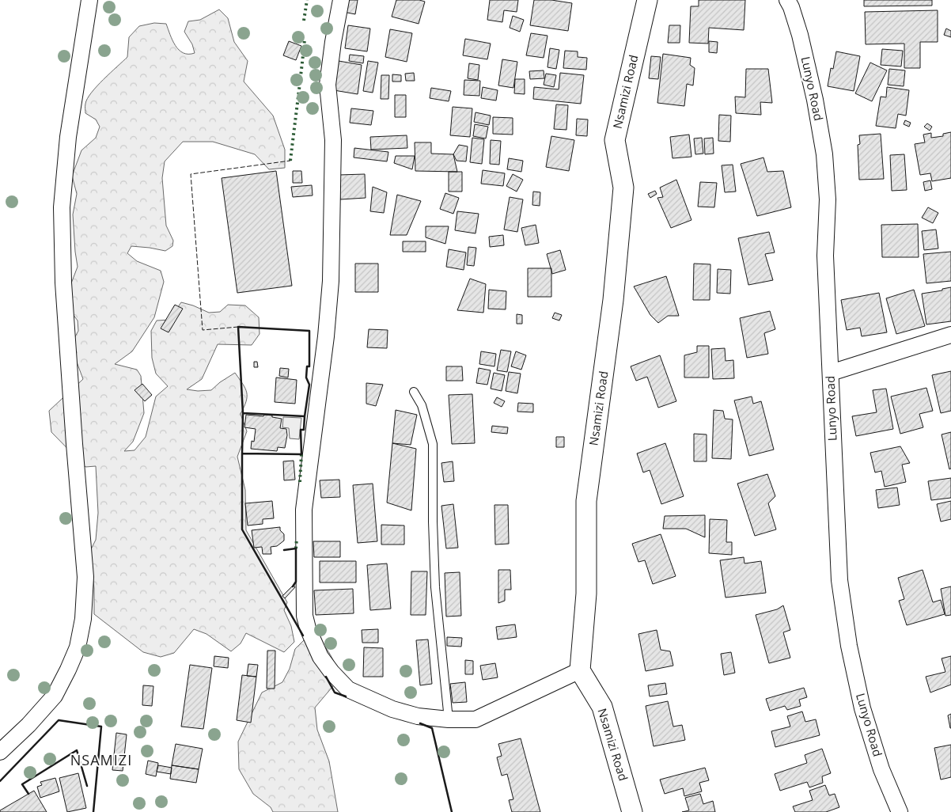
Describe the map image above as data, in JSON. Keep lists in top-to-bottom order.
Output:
{
  "streets": {
    "street": ["Lunyo Road", "Nsamizi Road"]
  },
  "districts": ["NSAMIZI"]
}
